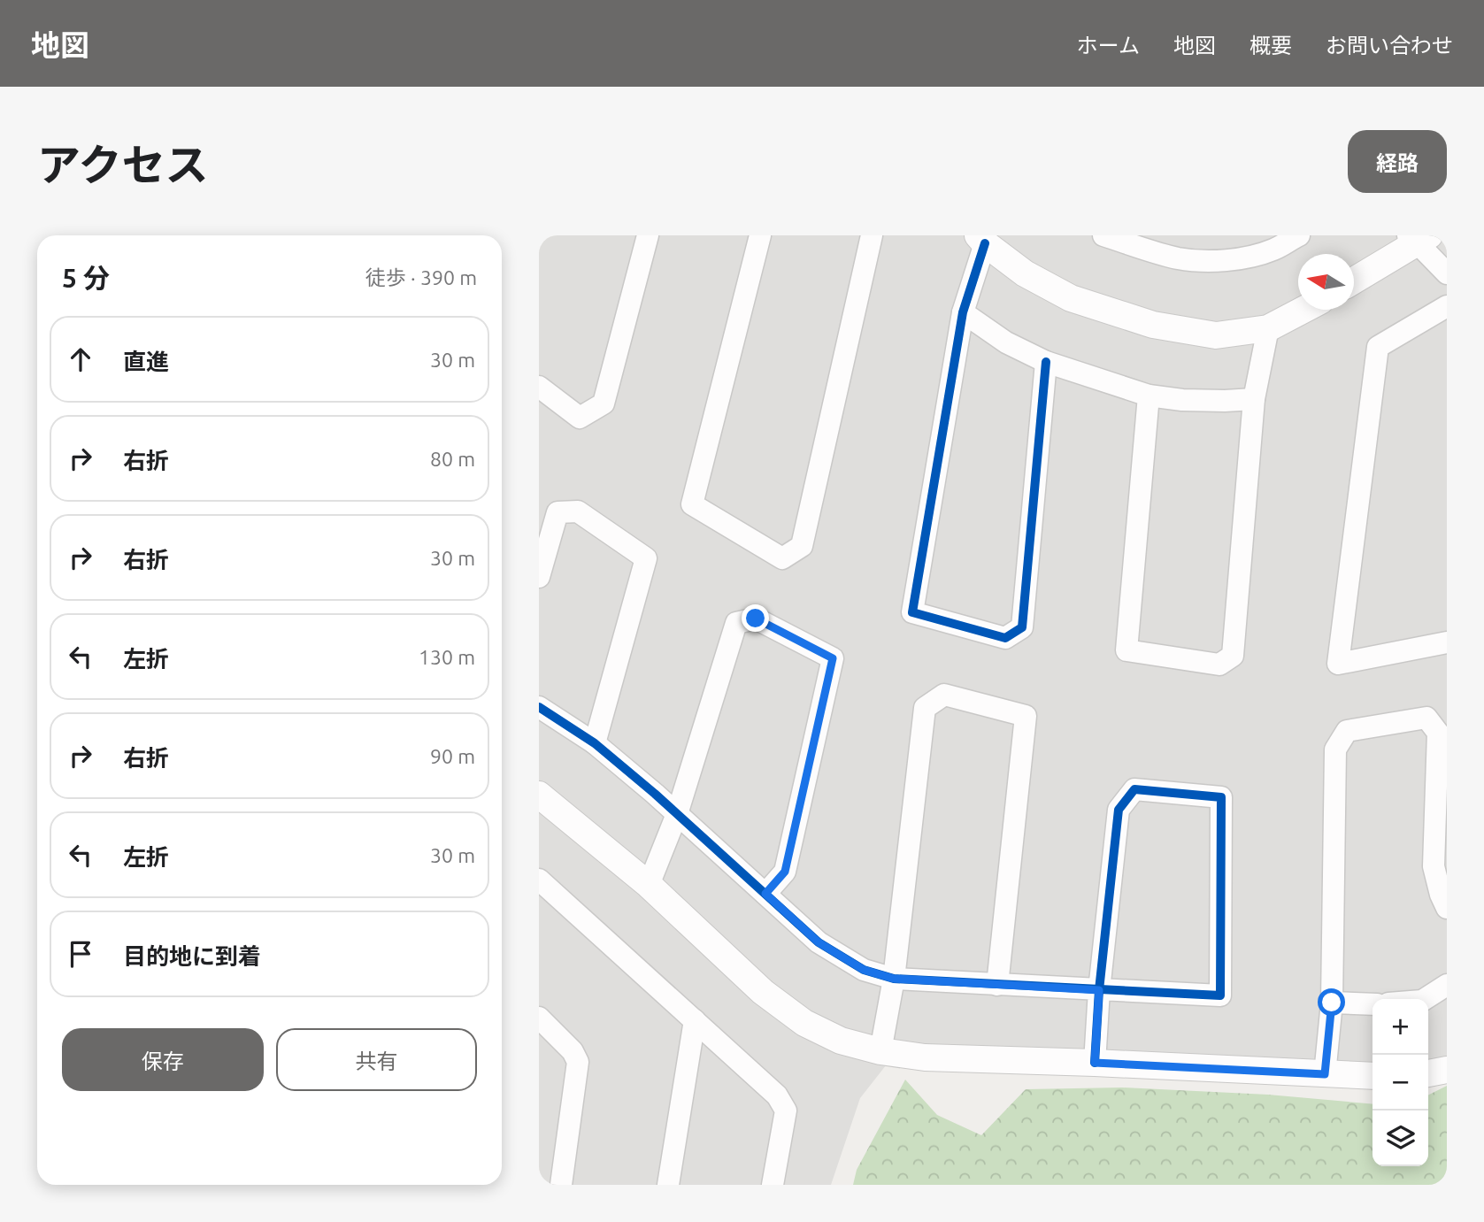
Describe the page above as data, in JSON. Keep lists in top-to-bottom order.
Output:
{
  "north": "left",
  "page": {
    "header": "地図",
    "nav": [
      "ホーム",
      "地図",
      "概要",
      "お問い合わせ"
    ],
    "title": "アクセス",
    "buttons": [
      "経路",
      ["保存", "共有"]
    ],
    "heading": ["5 分", "徒歩 · 390 m"],
    "list": [
      ["直進", "30 m"],
      ["右折", "80 m"],
      ["右折", "30 m"],
      ["左折", "130 m"],
      ["右折", "90 m"],
      ["左折", "30 m"],
      "目的地に到着"
    ],
    "map_buttons": ["+", "−"]
  }
}
